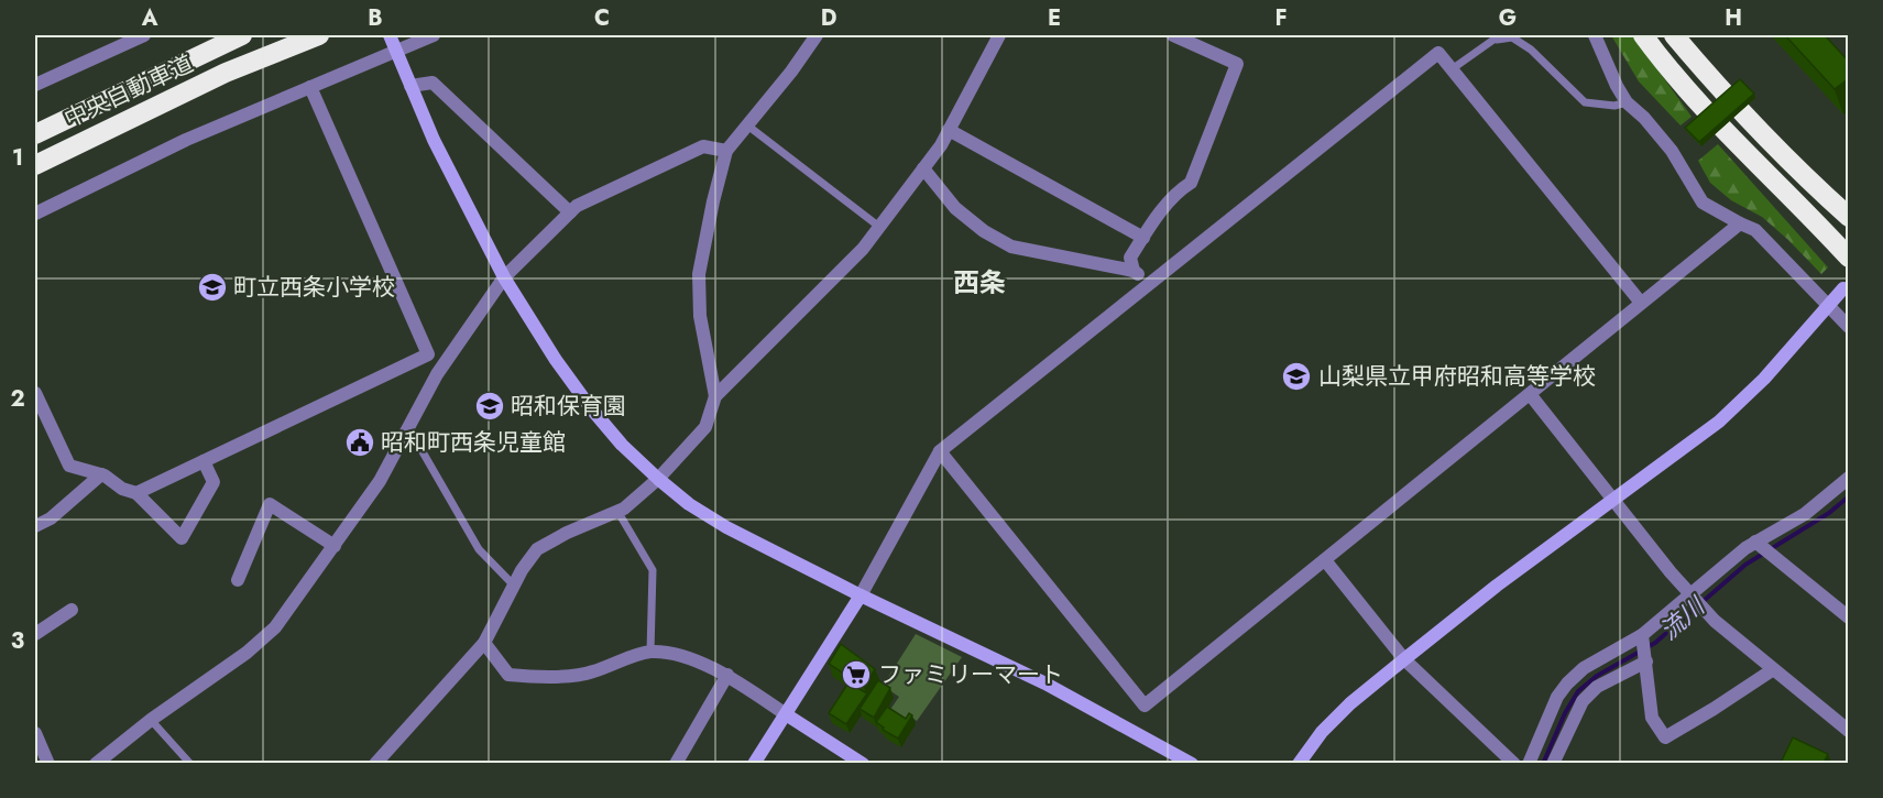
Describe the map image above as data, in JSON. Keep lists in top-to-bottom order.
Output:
{
  "streets": {
    "highway": ["中央自動車道"]
  },
  "districts": ["西条"],
  "water": ["流川"],
  "places": {
    "school or university": ["町立西条小学校", "山梨県立甲府昭和高等学校", "昭和保育園"],
    "public building": ["昭和町西条児童館"],
    "supermarket": ["ファミリーマート"]
  },
  "grid": {
    "columns": [
      "A",
      "B",
      "C",
      "D",
      "E",
      "F",
      "G",
      "H"
    ],
    "rows": ["1", "2", "3"]
  }
}
